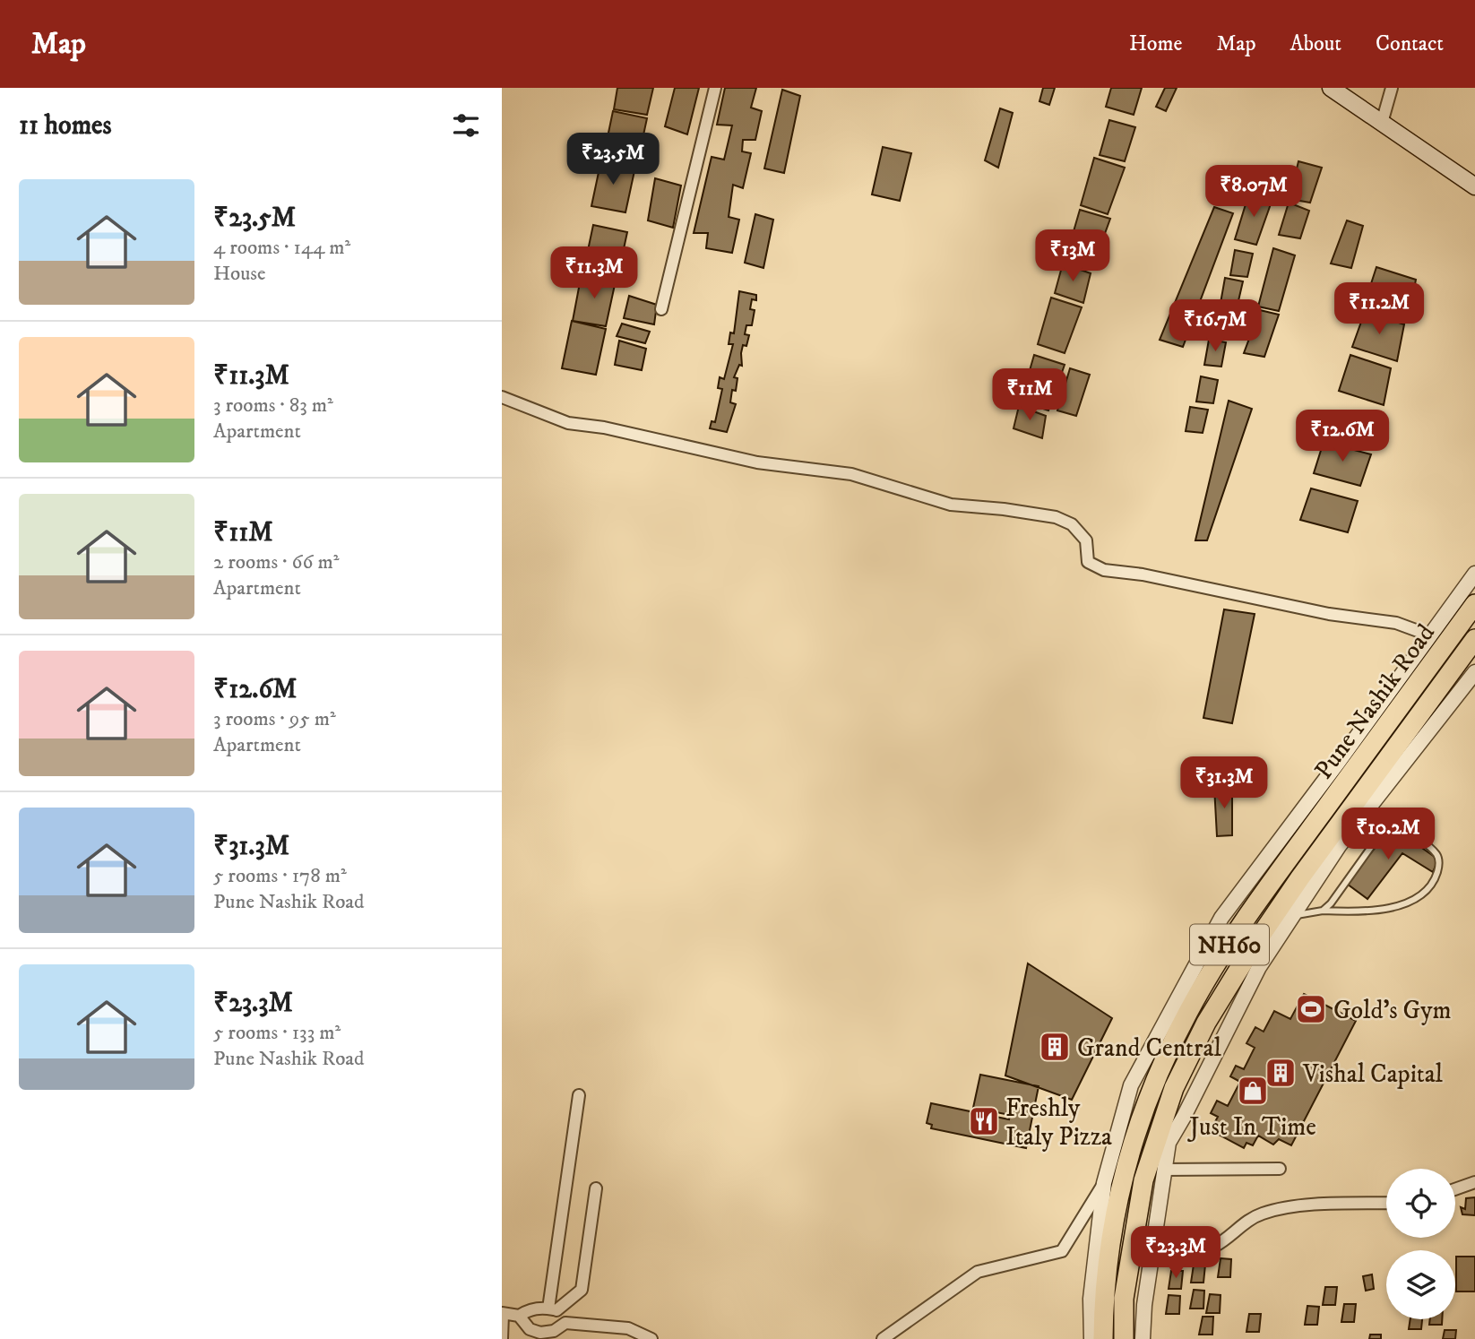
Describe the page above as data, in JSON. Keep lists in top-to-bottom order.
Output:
{
  "streets": {
    "highway": ["Pune Nashik Road", "NH60"]
  },
  "places": {
    "sports": ["Gold's Gym"],
    "building": ["Grand Central", "Vishal Capital"],
    "shop": ["Just In Time"],
    "restaurant": ["Freshly Italy Pizza"]
  },
  "page": {
    "header": "Map",
    "nav": [
      "Home",
      "Map",
      "About",
      "Contact"
    ],
    "heading": "11 homes",
    "price": [
      "₹23.5M",
      "₹8.07M",
      "₹13M",
      "₹11.3M",
      "₹11.2M",
      "₹16.7M",
      "₹11M",
      "₹12.6M",
      "₹31.3M",
      "₹10.2M",
      "₹23.3M"
    ],
    "list": [
      {
        "name": "₹23.5M",
        "note": "4 rooms · 144 m² · House"
      },
      {
        "name": "₹11.3M",
        "note": "3 rooms · 83 m² · Apartment"
      },
      {
        "name": "₹11M",
        "note": "2 rooms · 66 m² · Apartment"
      },
      {
        "name": "₹12.6M",
        "note": "3 rooms · 95 m² · Apartment"
      },
      {
        "name": "₹31.3M",
        "note": "5 rooms · 178 m² · Pune Nashik Road"
      },
      {
        "name": "₹23.3M",
        "note": "5 rooms · 133 m² · Pune Nashik Road"
      }
    ]
  }
}
